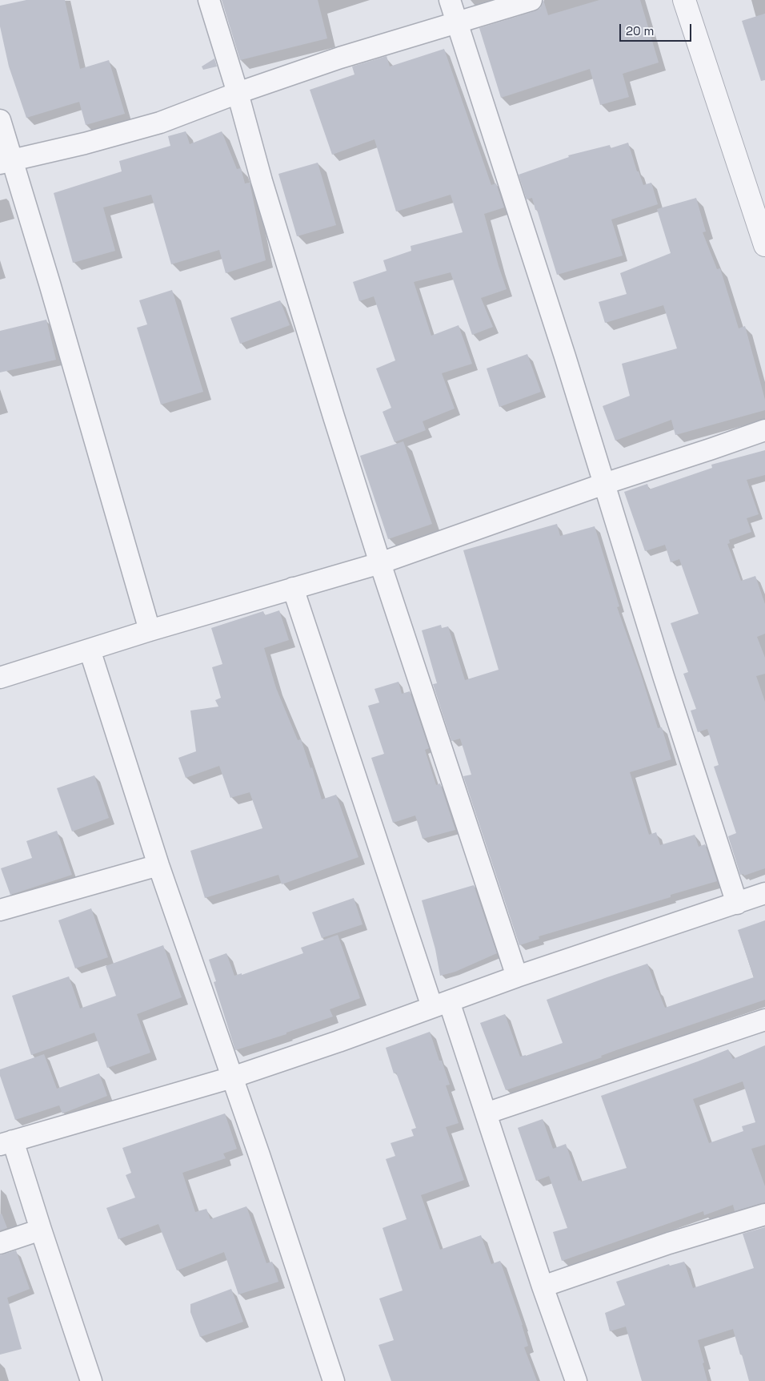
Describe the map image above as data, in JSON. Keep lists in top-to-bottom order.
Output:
{
  "scale_bar": "20 m"
}
